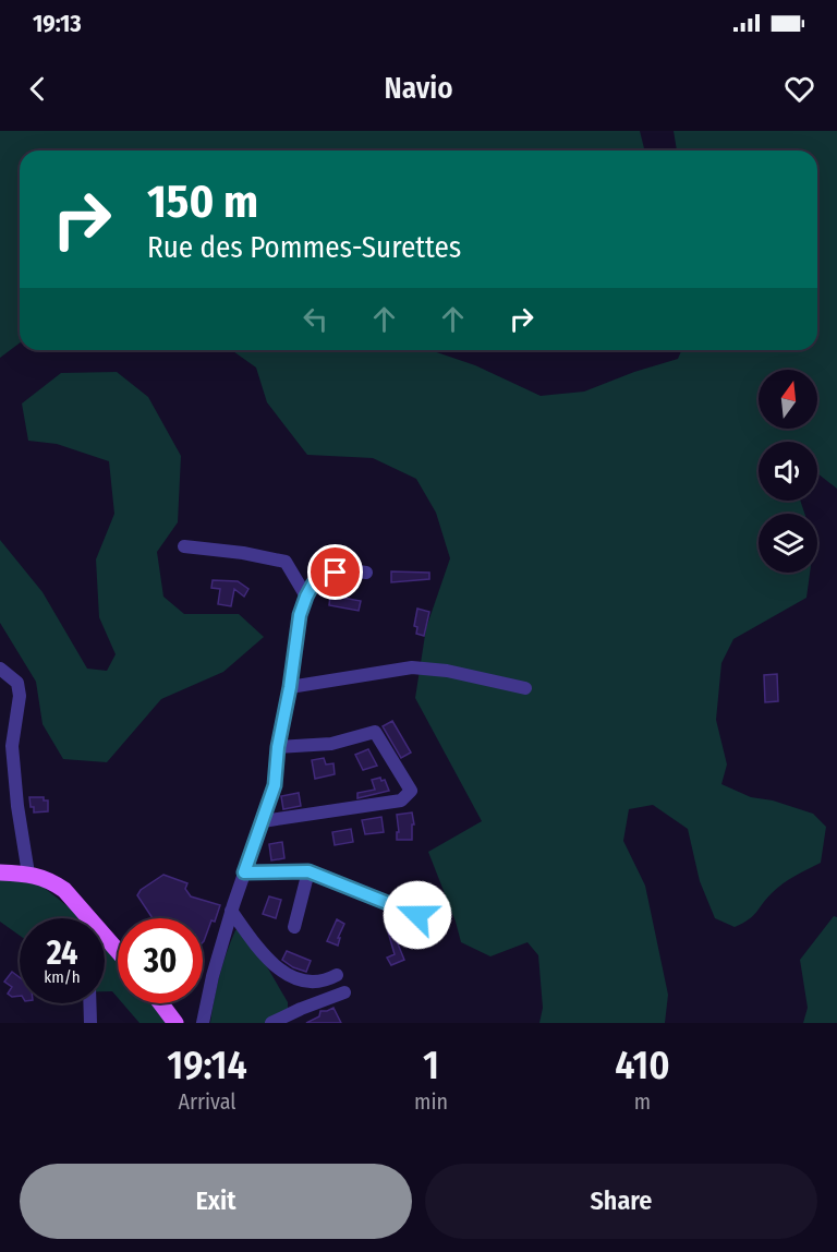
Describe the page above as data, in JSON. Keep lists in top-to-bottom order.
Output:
{
  "north": "top",
  "page": {
    "status": "19:13",
    "header": "Navio",
    "turn": ["150 m", "Rue des Pommes-Surettes"],
    "speed": "24 km/h",
    "limit": "30",
    "eta": [
      "19:14",
      "Arrival",
      "1",
      "min",
      "410",
      "m"
    ],
    "buttons": ["Exit", "Share"]
  }
}
